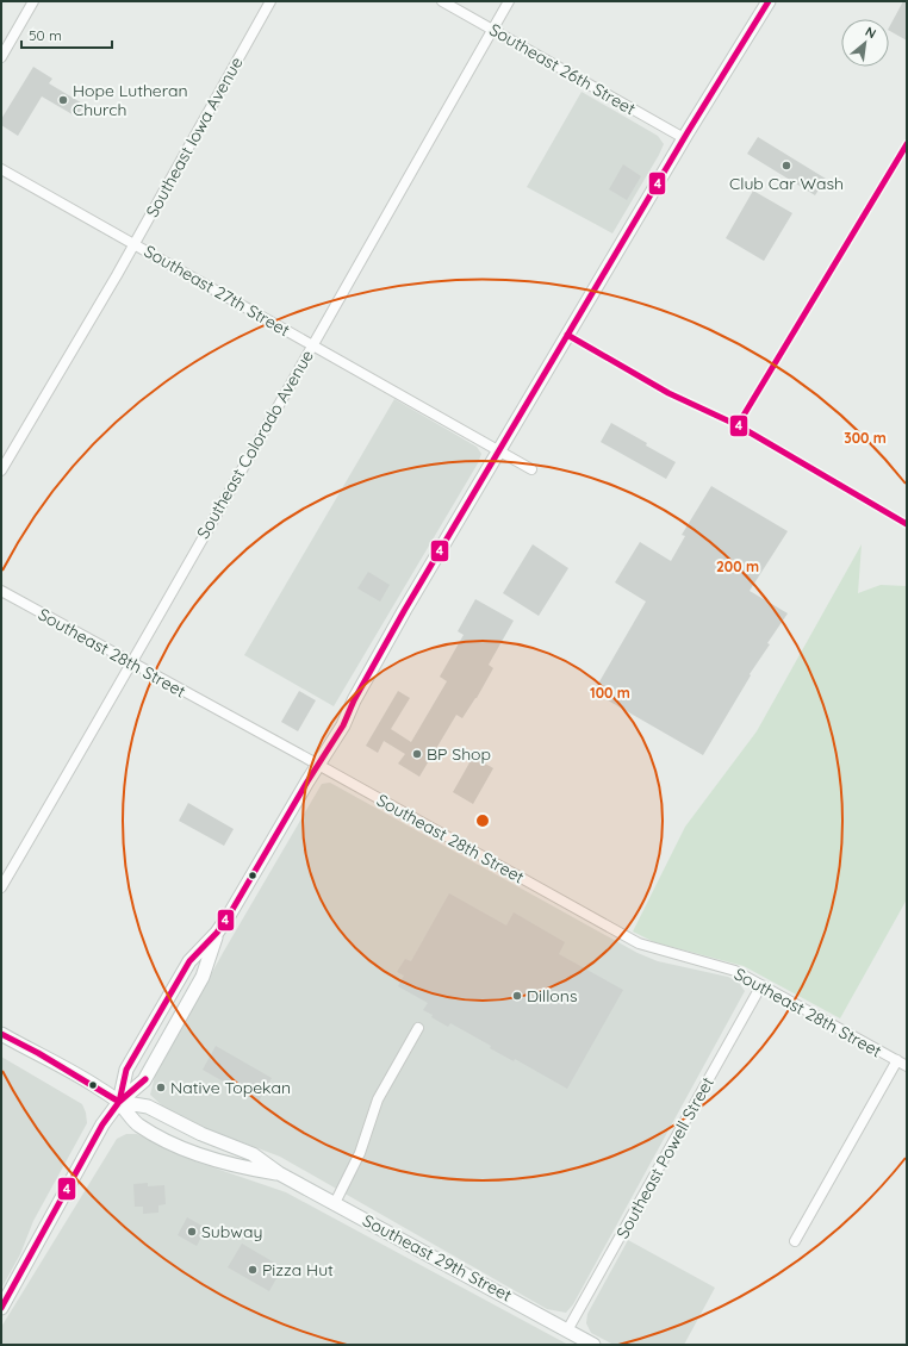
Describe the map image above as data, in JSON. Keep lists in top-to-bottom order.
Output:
{
  "streets": {
    "main road": ["Southeast 29th Street"],
    "street": [
      "Southeast 26th Street",
      "Southeast Iowa Avenue",
      "Southeast 27th Street",
      "Southeast Colorado Avenue",
      "Southeast 28th Street",
      "Southeast Powell Street"
    ]
  },
  "crossings": [
    ["Southeast 26th Street", "Southeast Colorado Avenue"],
    ["Southeast Iowa Avenue", "Southeast 27th Street"],
    ["Southeast 27th Street", "Southeast Colorado Avenue"],
    ["Southeast Colorado Avenue", "Southeast 28th Street"],
    ["Southeast 28th Street", "Southeast Powell Street"],
    ["Southeast Powell Street", "Southeast 29th Street"]
  ],
  "places": [
    "Hope Lutheran Church",
    "Club Car Wash",
    "BP Shop",
    "Dillons",
    "Native Topekan",
    "Subway",
    "Pizza Hut"
  ],
  "lines": ["transit line 4"],
  "scale_bar": "50 m",
  "north": "top right",
  "rings": ["300 m", "200 m", "100 m"]
}
